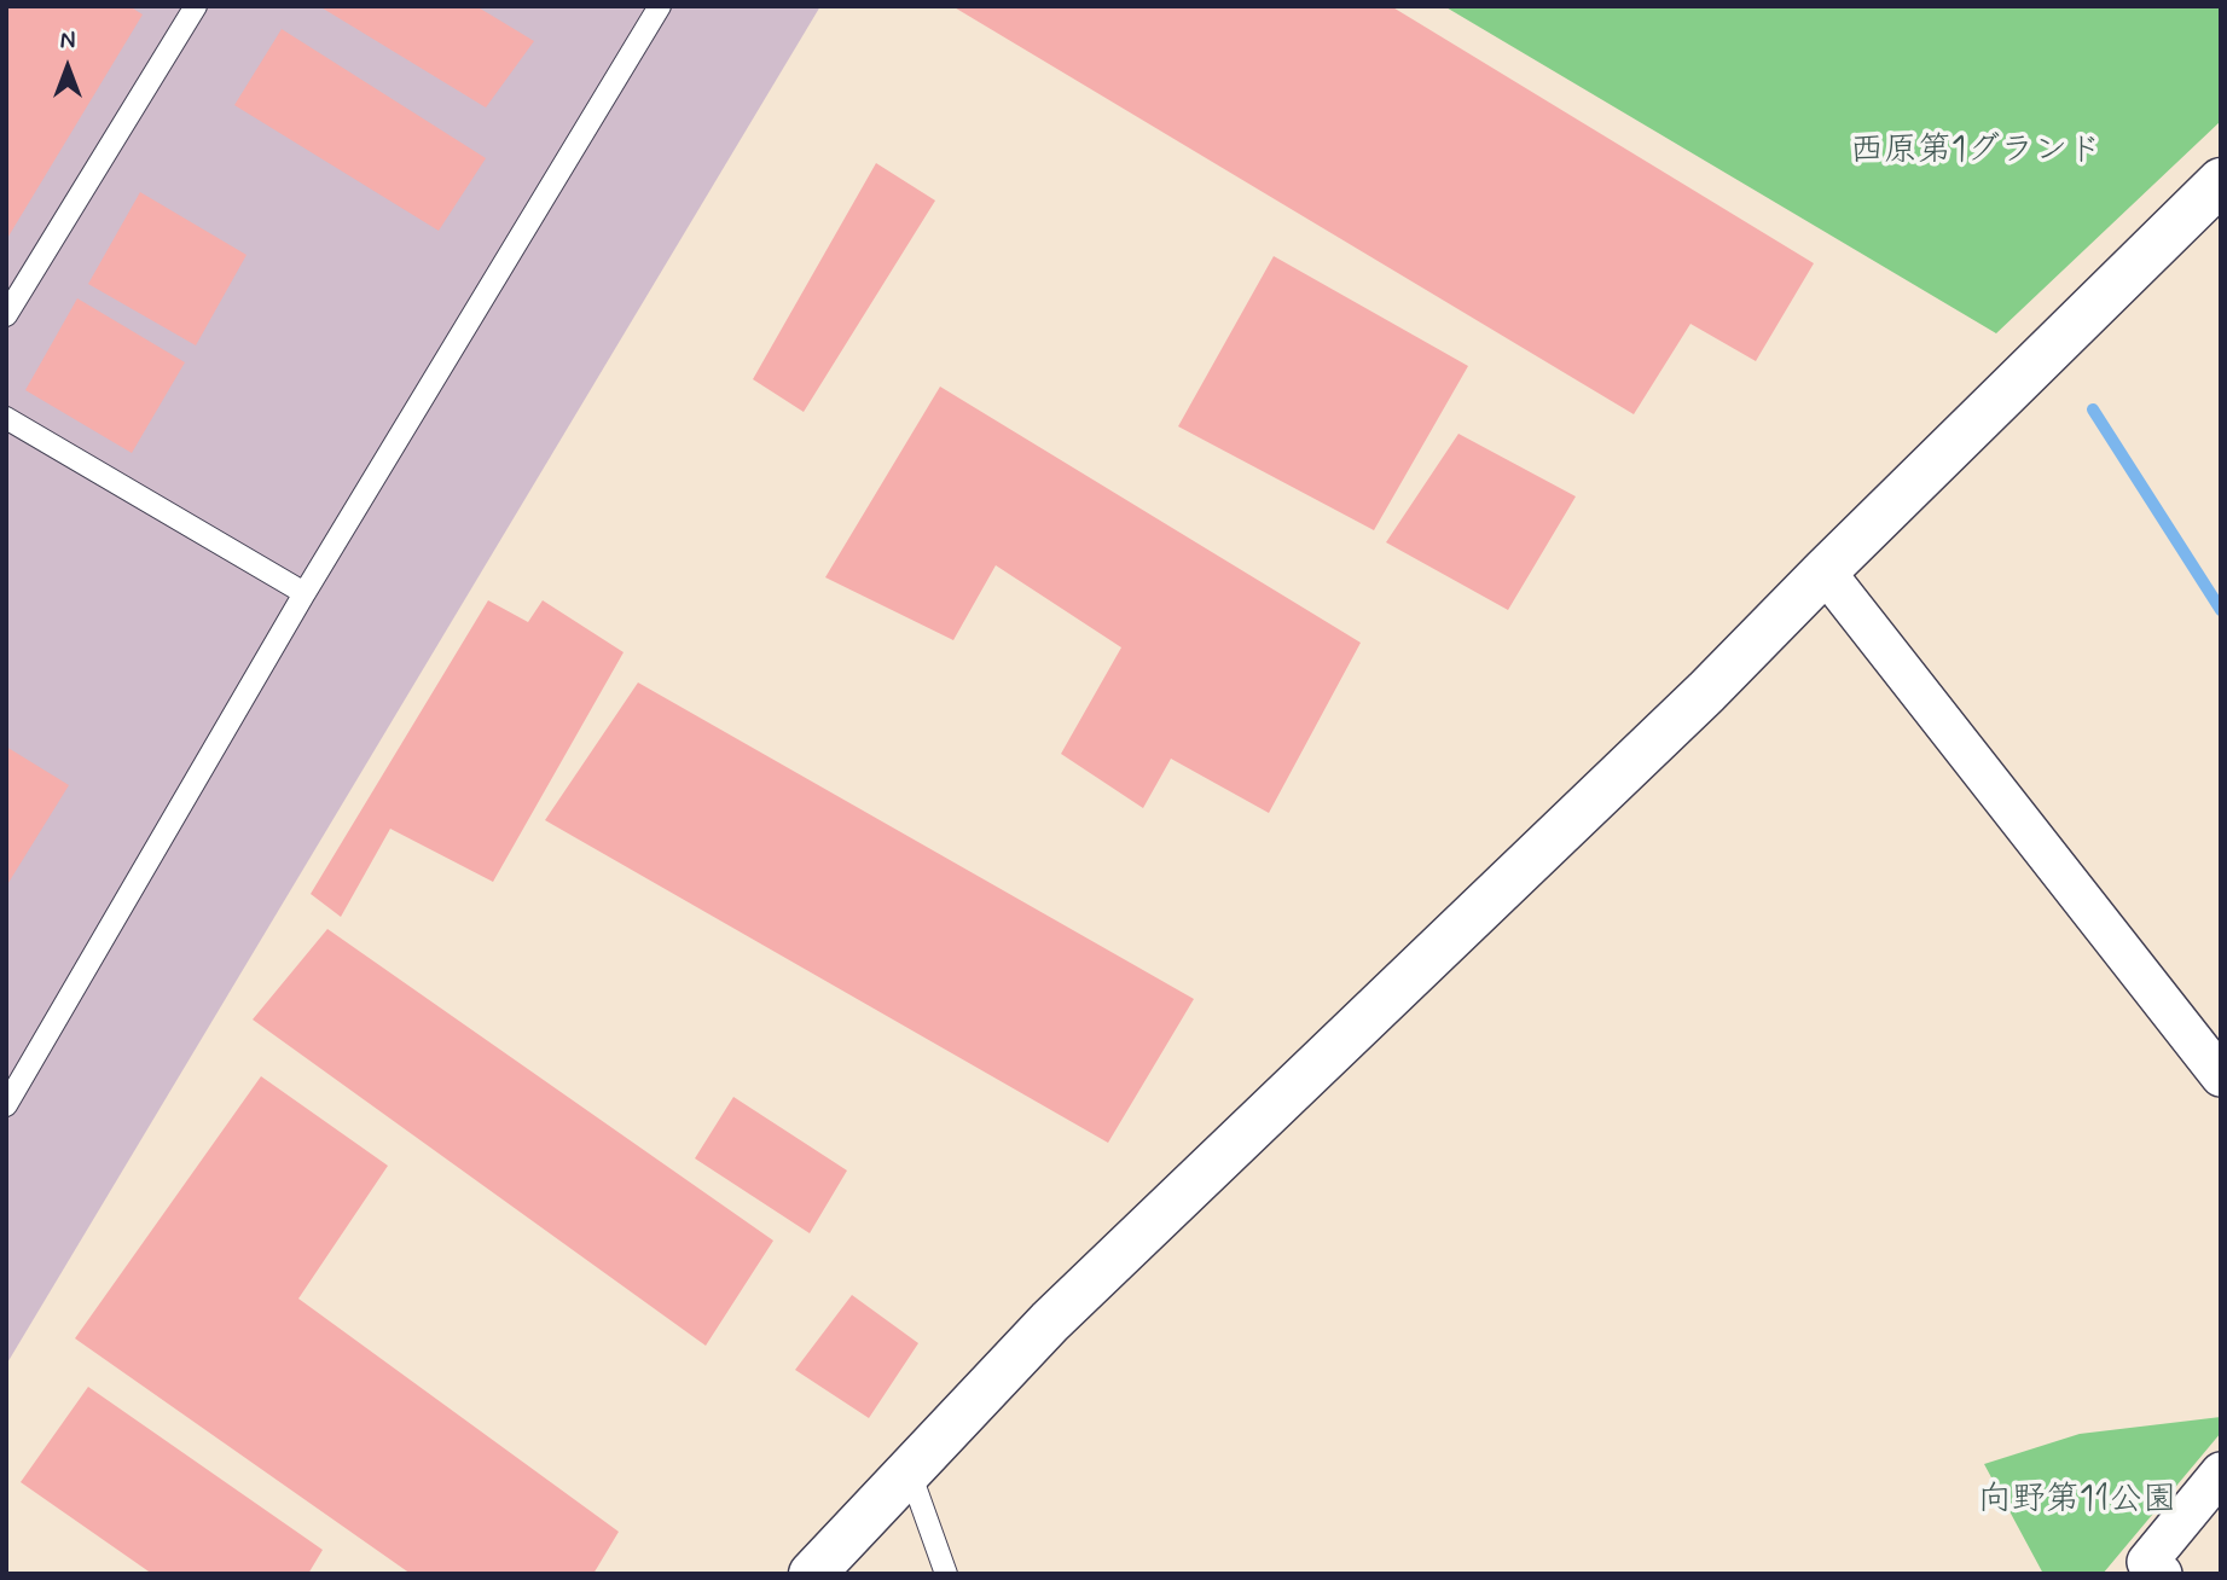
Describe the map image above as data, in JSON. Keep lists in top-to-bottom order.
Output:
{
  "parks": ["西原第1グランド", "向野第11公園"],
  "north": "top"
}
